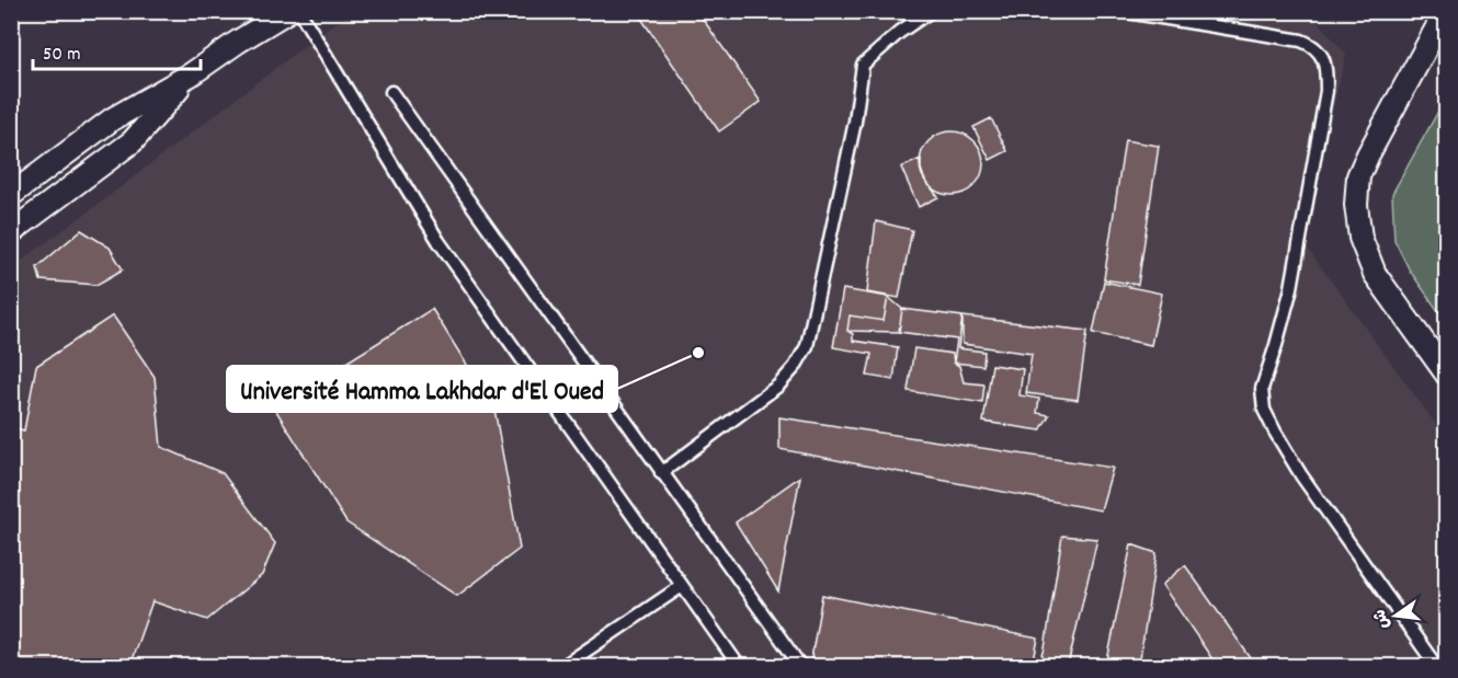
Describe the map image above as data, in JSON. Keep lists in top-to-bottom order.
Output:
{
  "places": ["Université Hamma Lakhdar d'El Oued"],
  "scale_bar": "50 m",
  "north": "left"
}
